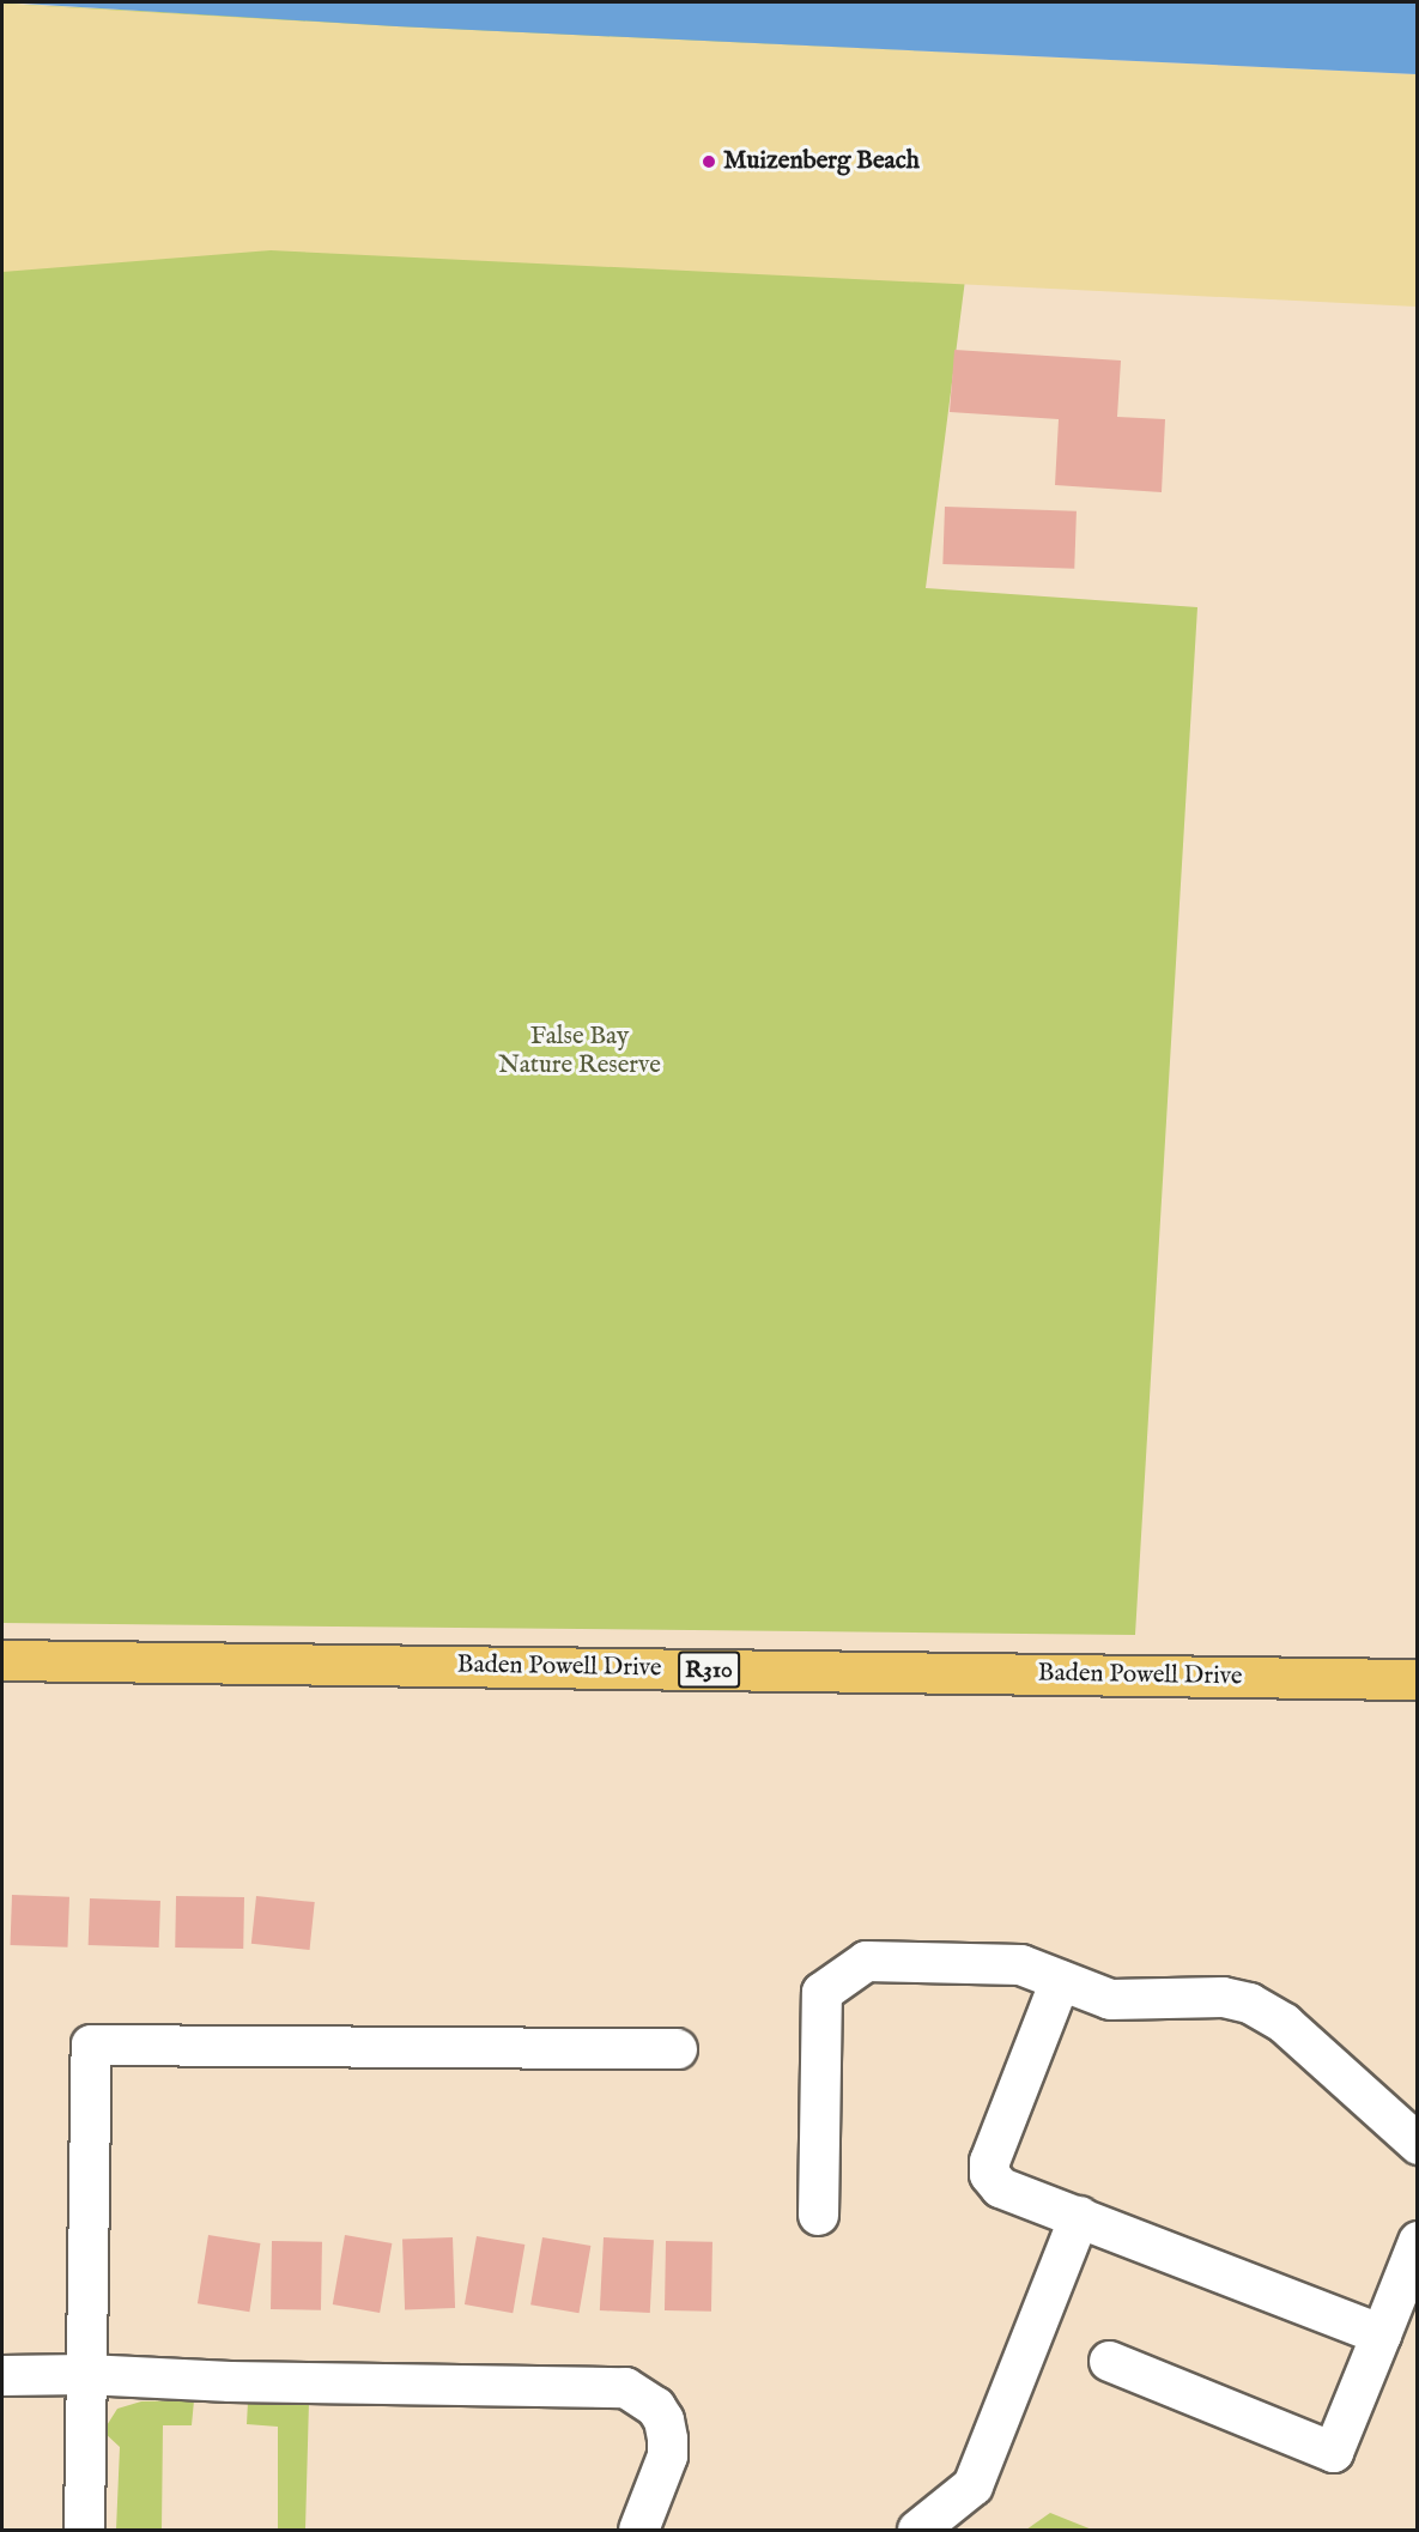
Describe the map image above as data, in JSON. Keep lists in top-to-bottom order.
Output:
{
  "streets": {
    "main road": ["Baden Powell Drive", "R310"]
  },
  "parks": ["False Bay Nature Reserve"],
  "places": ["Muizenberg Beach"]
}
